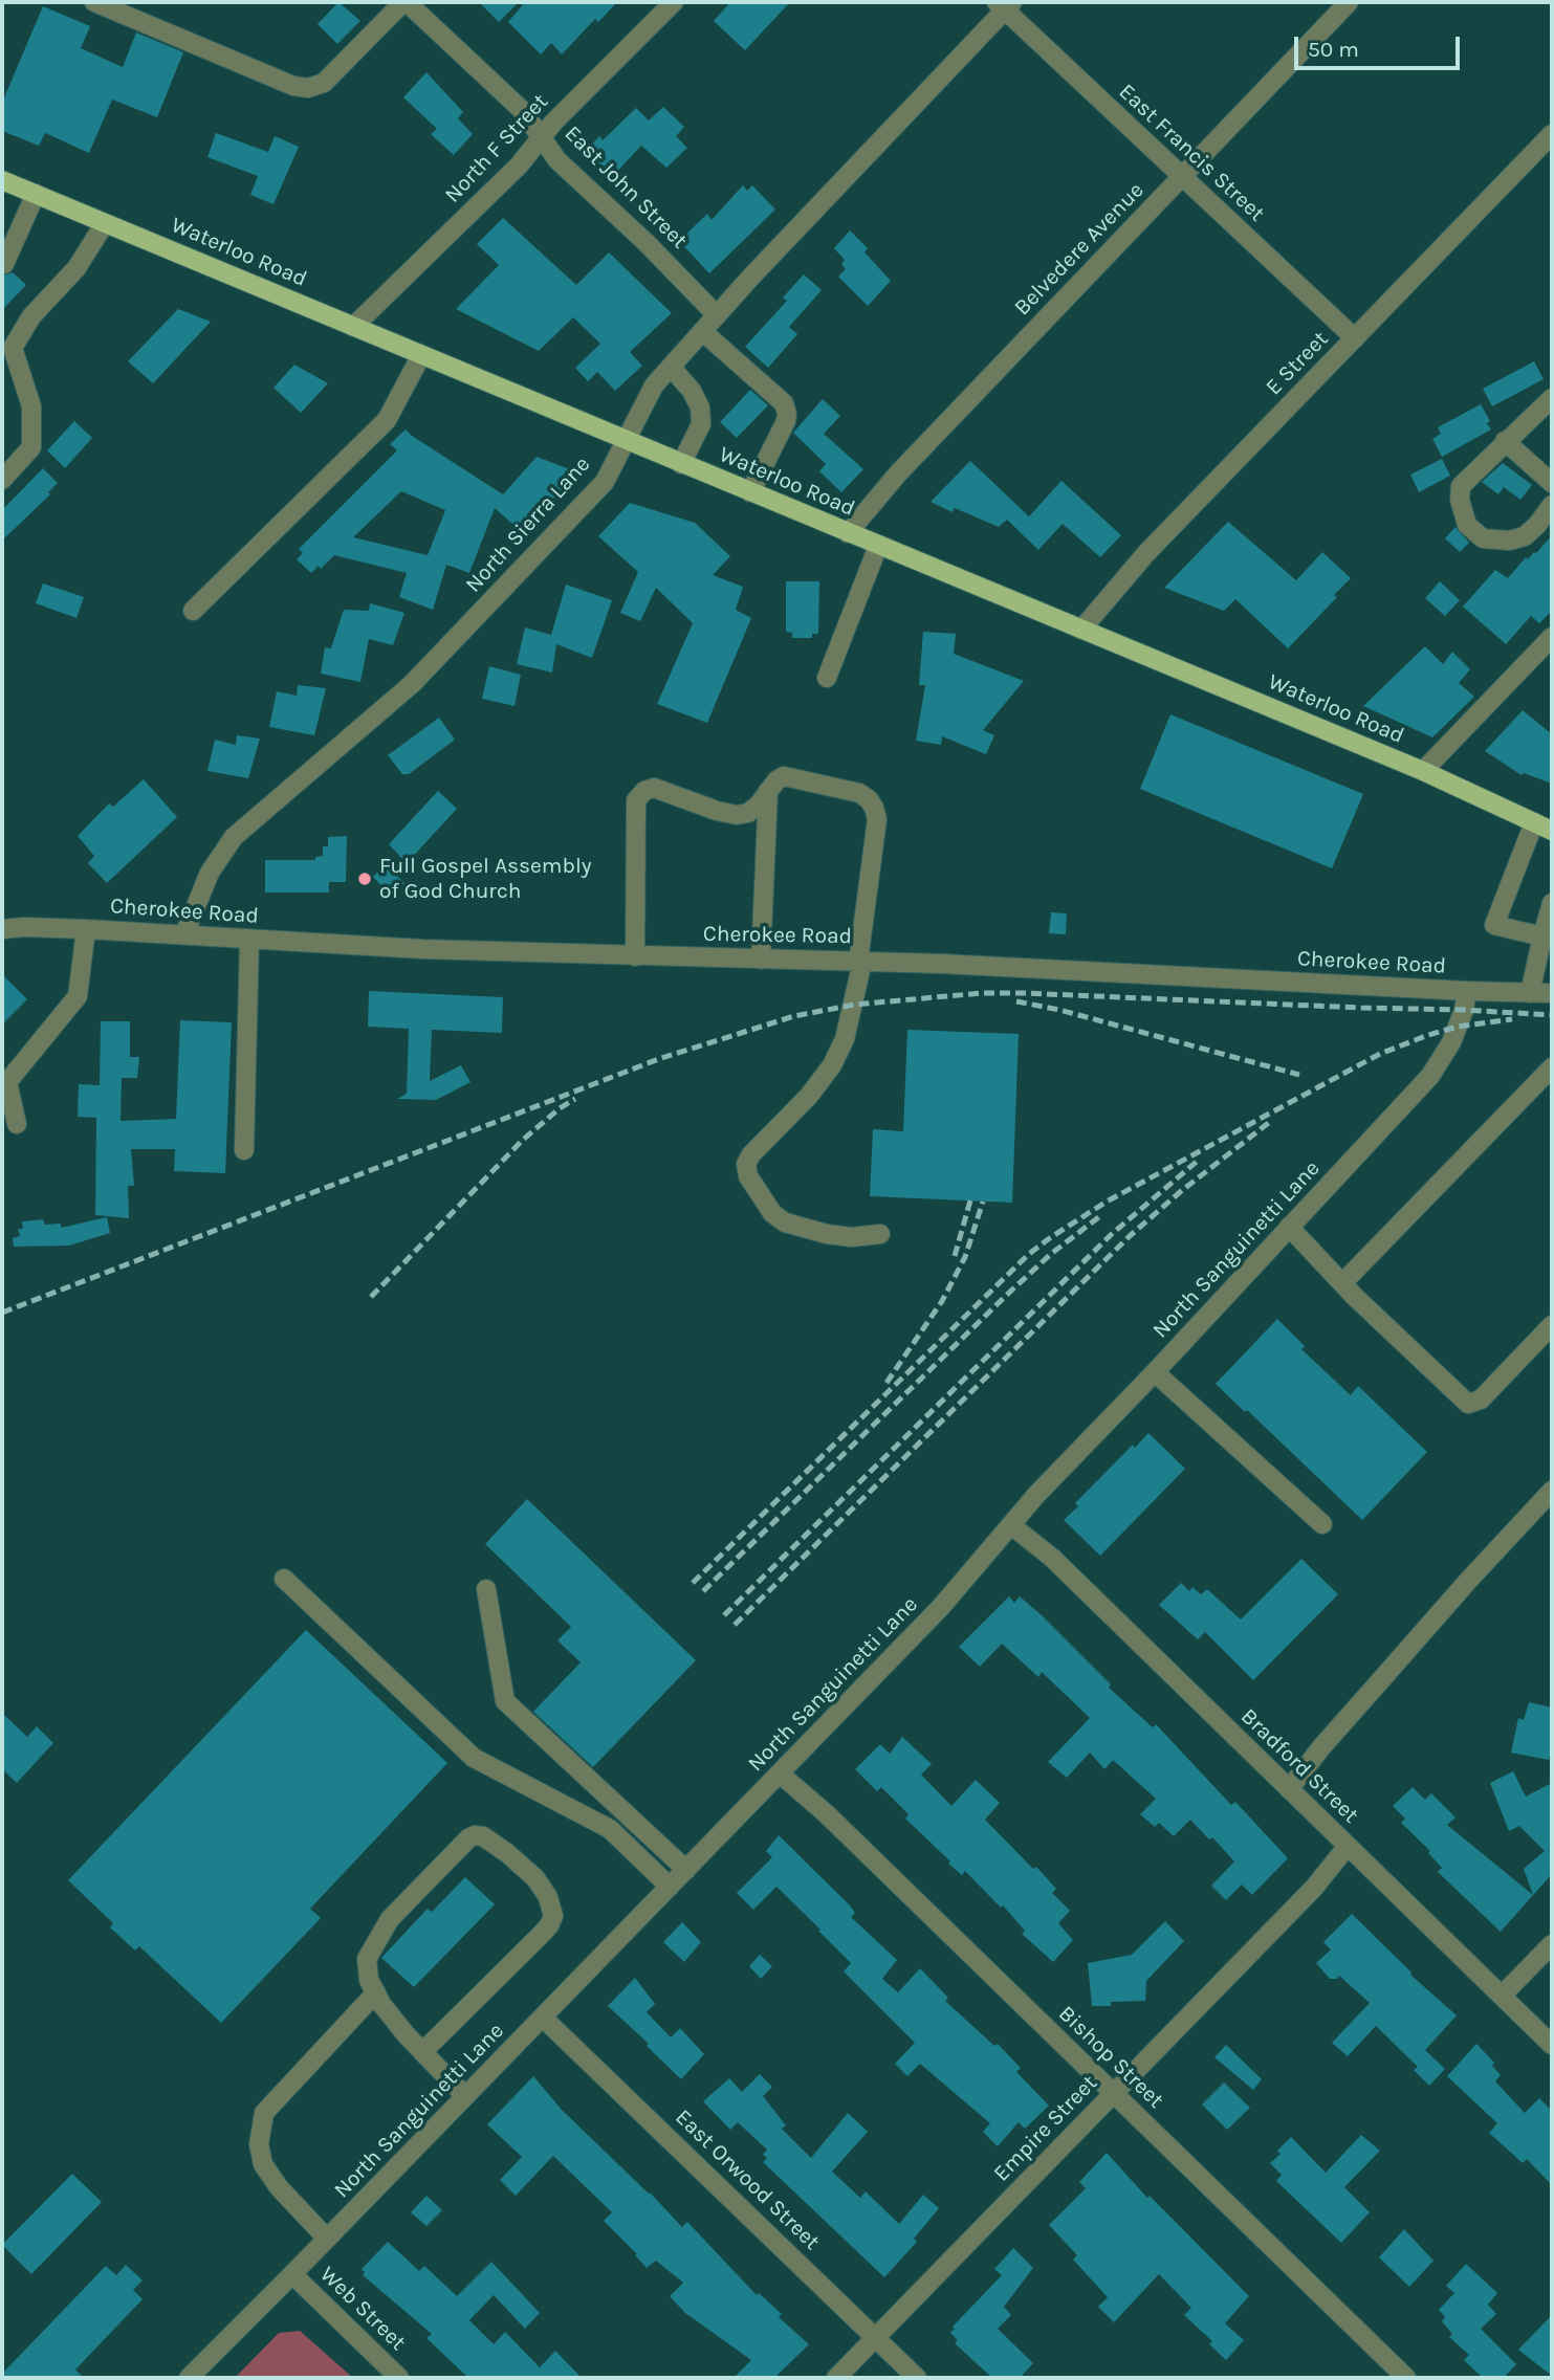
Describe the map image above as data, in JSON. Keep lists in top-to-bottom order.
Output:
{
  "streets": {
    "main road": ["Waterloo Road"],
    "street": [
      "North F Street",
      "East Francis Street",
      "East John Street",
      "Belvedere Avenue",
      "E Street",
      "North Sierra Lane",
      "Cherokee Road",
      "North Sanguinetti Lane",
      "Bradford Street",
      "Bishop Street",
      "Empire Street",
      "East Orwood Street",
      "Web Street"
    ]
  },
  "crossings": [
    ["North F Street", "East John Street"],
    ["North F Street", "Waterloo Road"],
    ["East Francis Street", "Belvedere Avenue"],
    ["East Francis Street", "E Street"],
    ["East Francis Street", "North Sierra Lane"],
    ["East John Street", "North Sierra Lane"],
    ["Belvedere Avenue", "Waterloo Road"],
    ["Waterloo Road", "E Street"],
    ["Waterloo Road", "North Sierra Lane"],
    ["North Sierra Lane", "Cherokee Road"],
    ["Cherokee Road", "North Sanguinetti Lane"],
    ["North Sanguinetti Lane", "Bradford Street"],
    ["North Sanguinetti Lane", "Bishop Street"],
    ["North Sanguinetti Lane", "East Orwood Street"],
    ["North Sanguinetti Lane", "Web Street"],
    ["Bradford Street", "Empire Street"],
    ["Bishop Street", "Empire Street"],
    ["Empire Street", "East Orwood Street"]
  ],
  "places": ["Full Gospel Assembly of God Church"],
  "scale_bar": "50 m"
}
